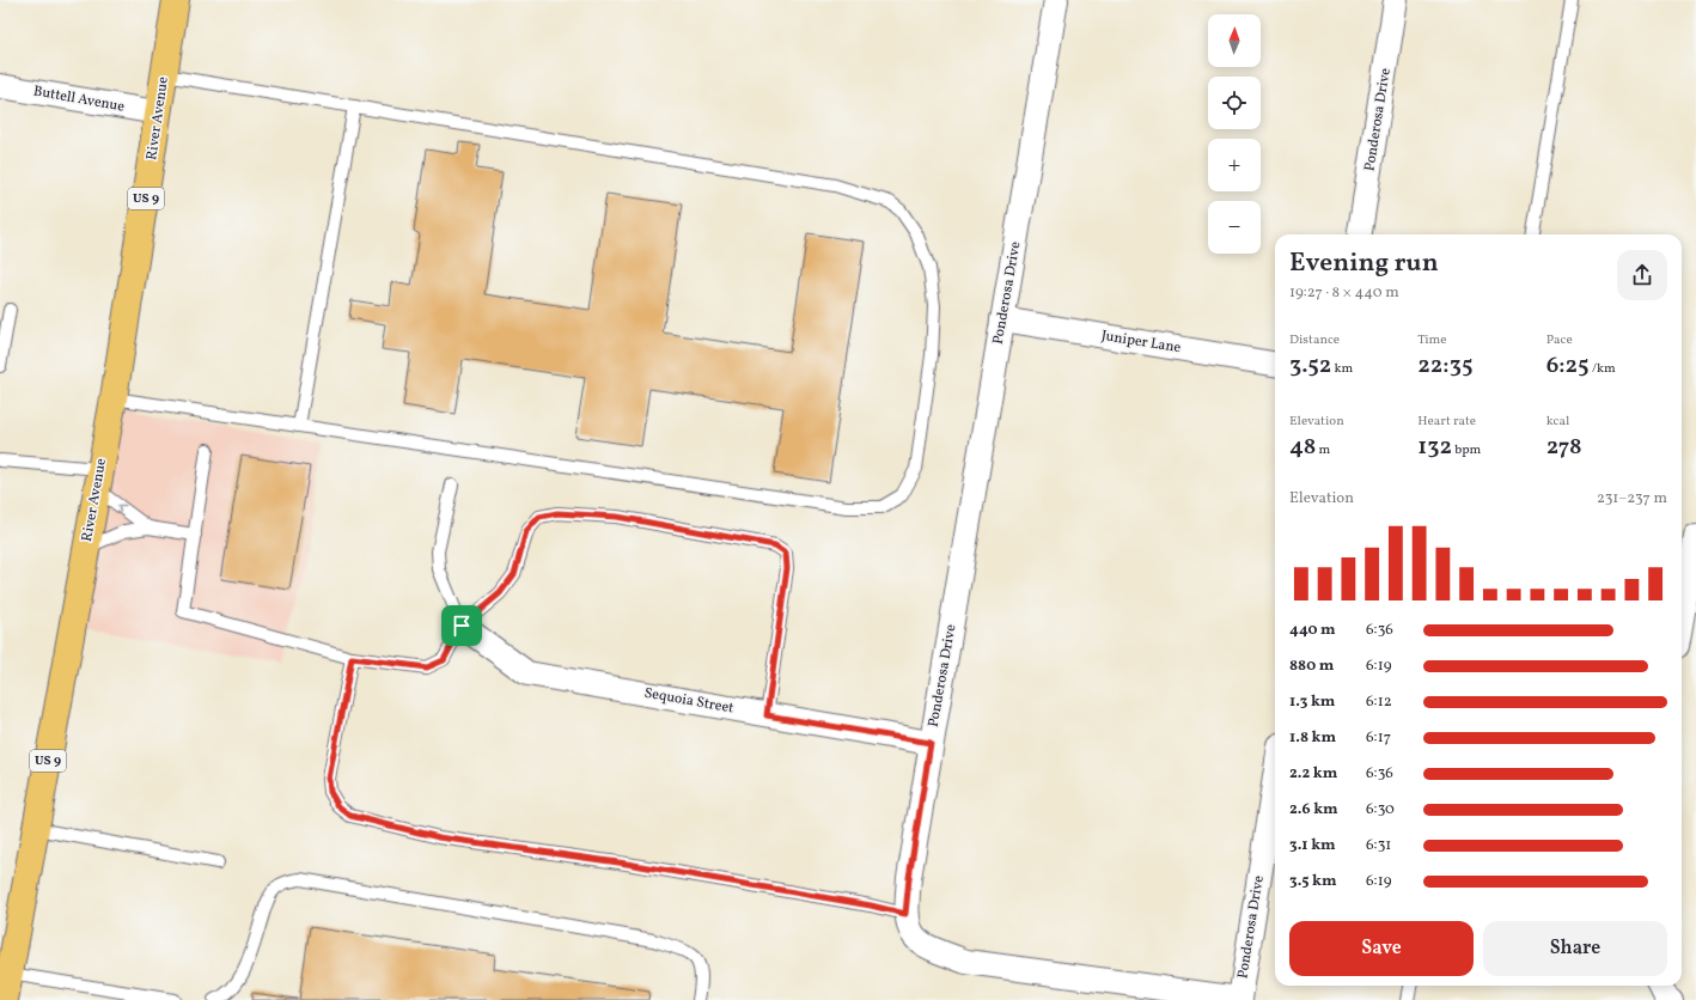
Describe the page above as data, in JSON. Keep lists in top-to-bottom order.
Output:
{
  "streets": {
    "highway": ["River Avenue", "US 9"],
    "street": [
      "Buttell Avenue",
      "Ponderosa Drive",
      "Juniper Lane",
      "Sequoia Street"
    ]
  },
  "crossings": [
    ["Buttell Avenue", "River Avenue"],
    ["Ponderosa Drive", "Juniper Lane"],
    ["Ponderosa Drive", "Sequoia Street"]
  ],
  "north": "top",
  "page": {
    "map_buttons": ["+", "−"],
    "heading": ["Evening run", "19:27 · 8 × 440 m"],
    "stats": [
      ["Distance", "3.52 km"],
      ["Time", "22:35"],
      ["Pace", "6:25 /km"],
      ["Elevation", "48 m"],
      ["Heart rate", "132 bpm"],
      ["kcal", "278"]
    ],
    "chart": ["Elevation", "231–237 m"],
    "list": [
      {
        "name": "440 m",
        "note": "6:36"
      },
      {
        "name": "880 m",
        "note": "6:19"
      },
      {
        "name": "1.3 km",
        "note": "6:12"
      },
      {
        "name": "1.8 km",
        "note": "6:17"
      },
      {
        "name": "2.2 km",
        "note": "6:36"
      },
      {
        "name": "2.6 km",
        "note": "6:30"
      },
      {
        "name": "3.1 km",
        "note": "6:31"
      },
      {
        "name": "3.5 km",
        "note": "6:19"
      }
    ],
    "buttons": ["Save", "Share"]
  }
}
